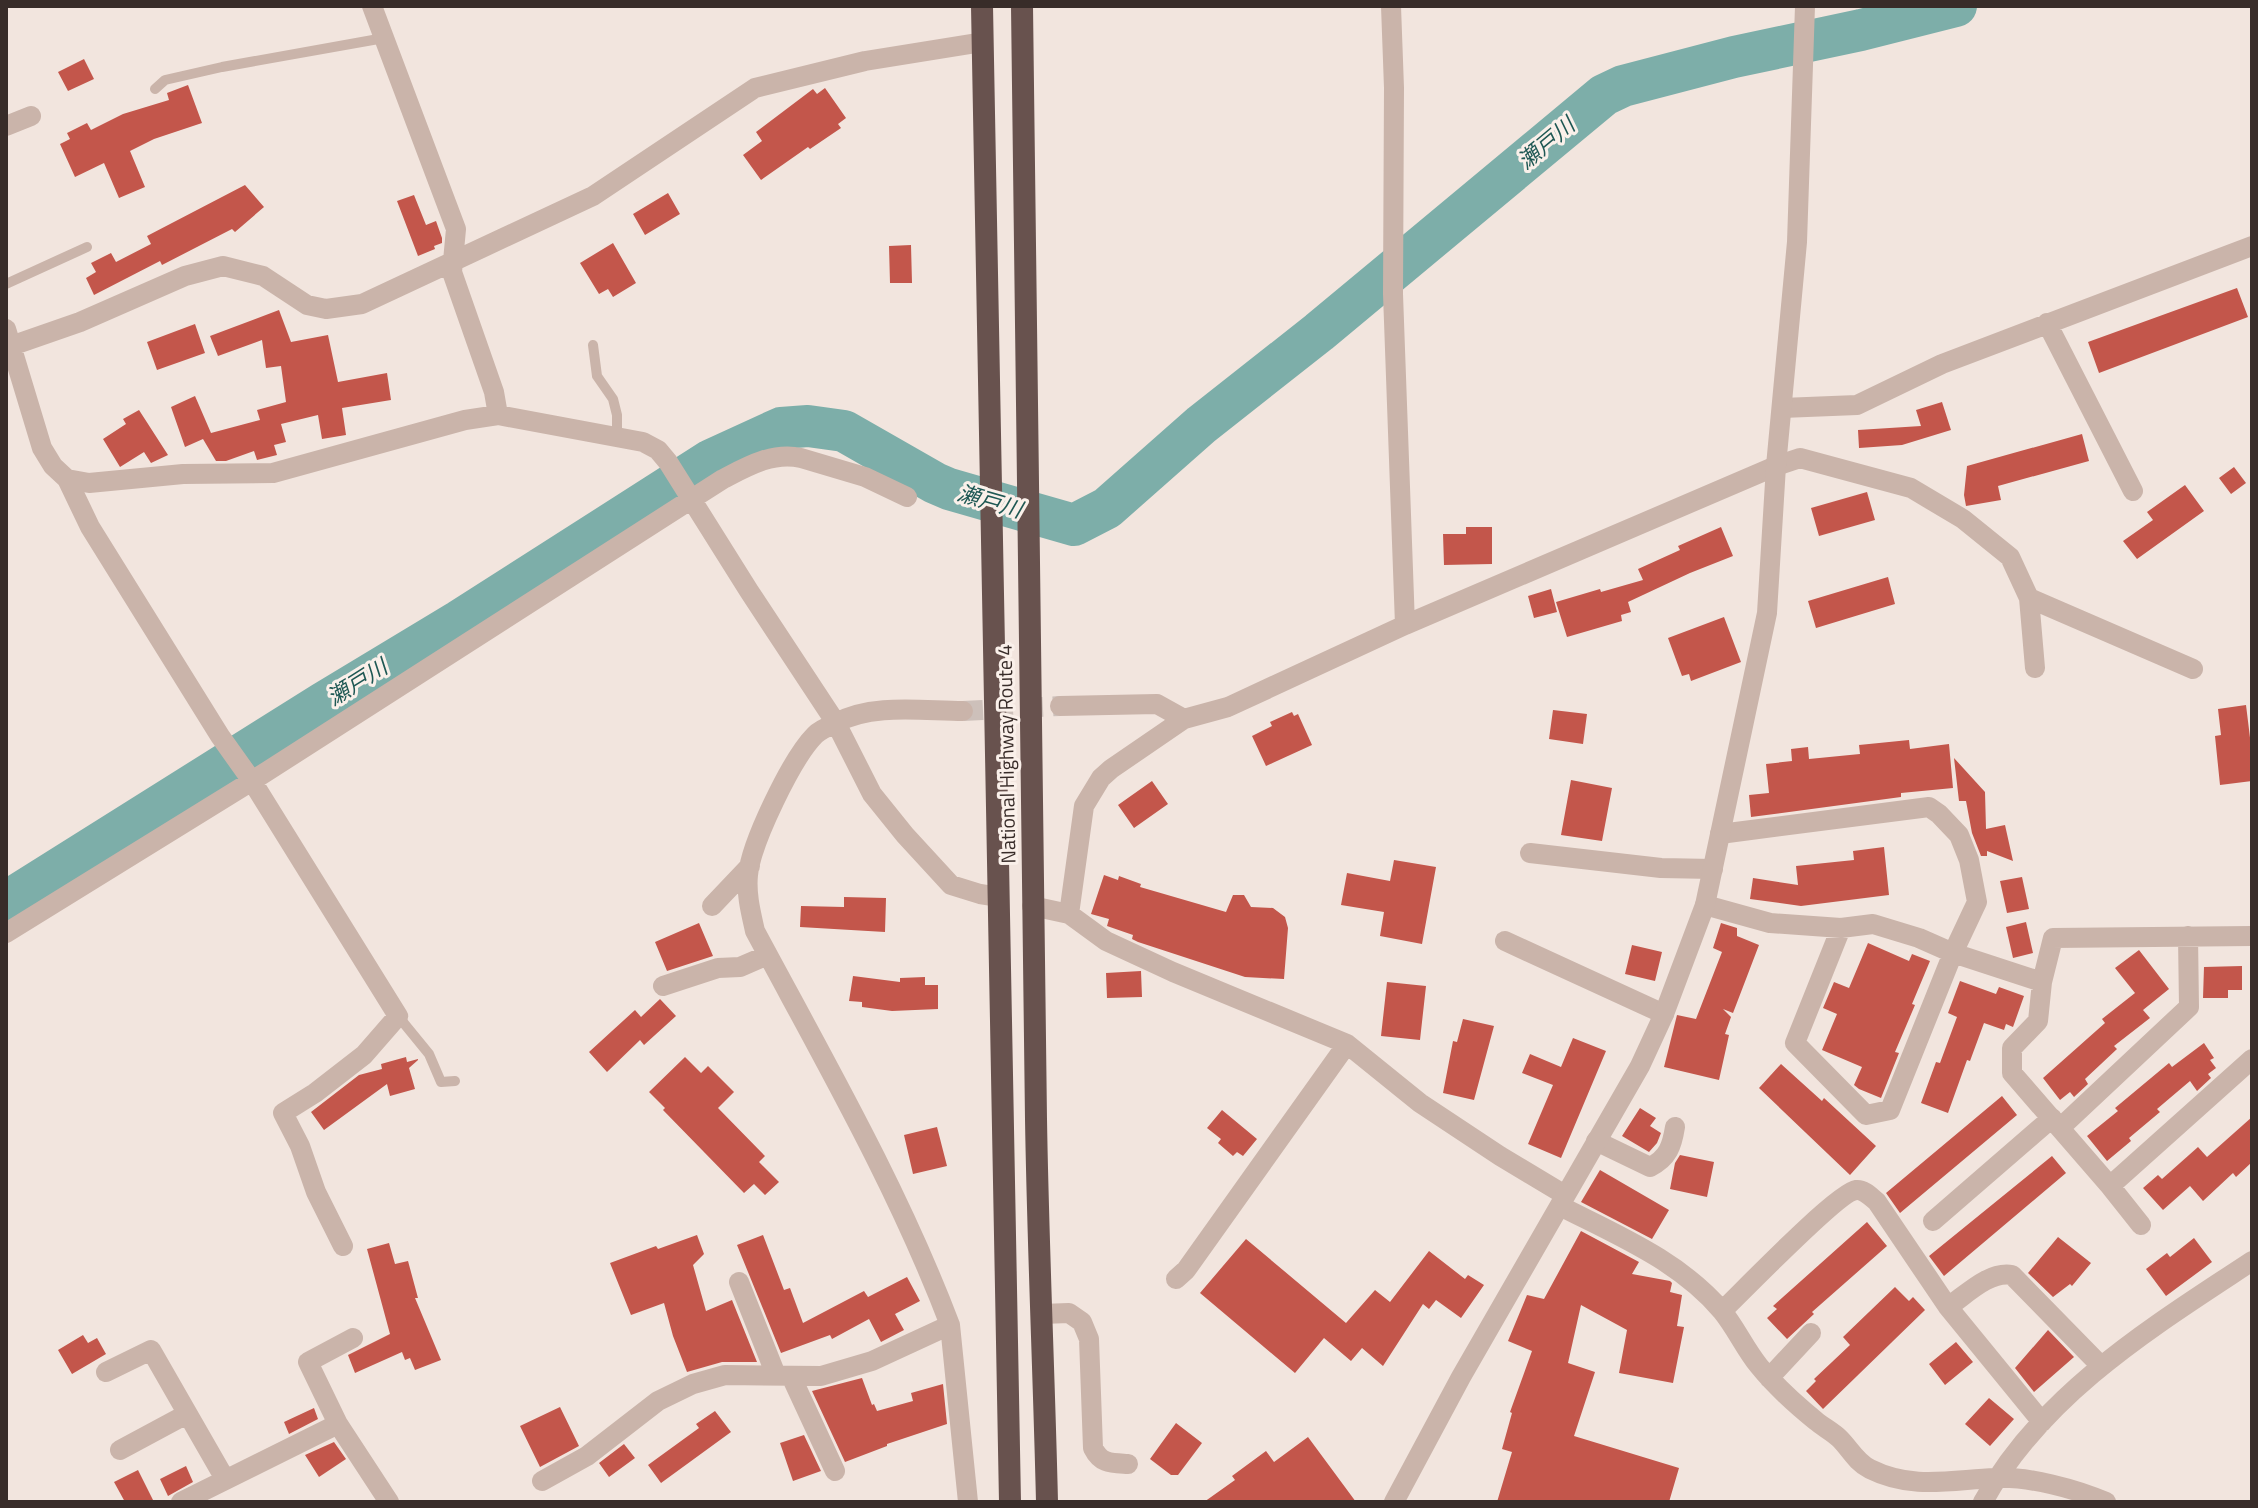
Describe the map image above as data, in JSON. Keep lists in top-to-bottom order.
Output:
{
  "streets": {
    "highway": ["National Highway Route 4"]
  },
  "water": ["瀬戸川"]
}
